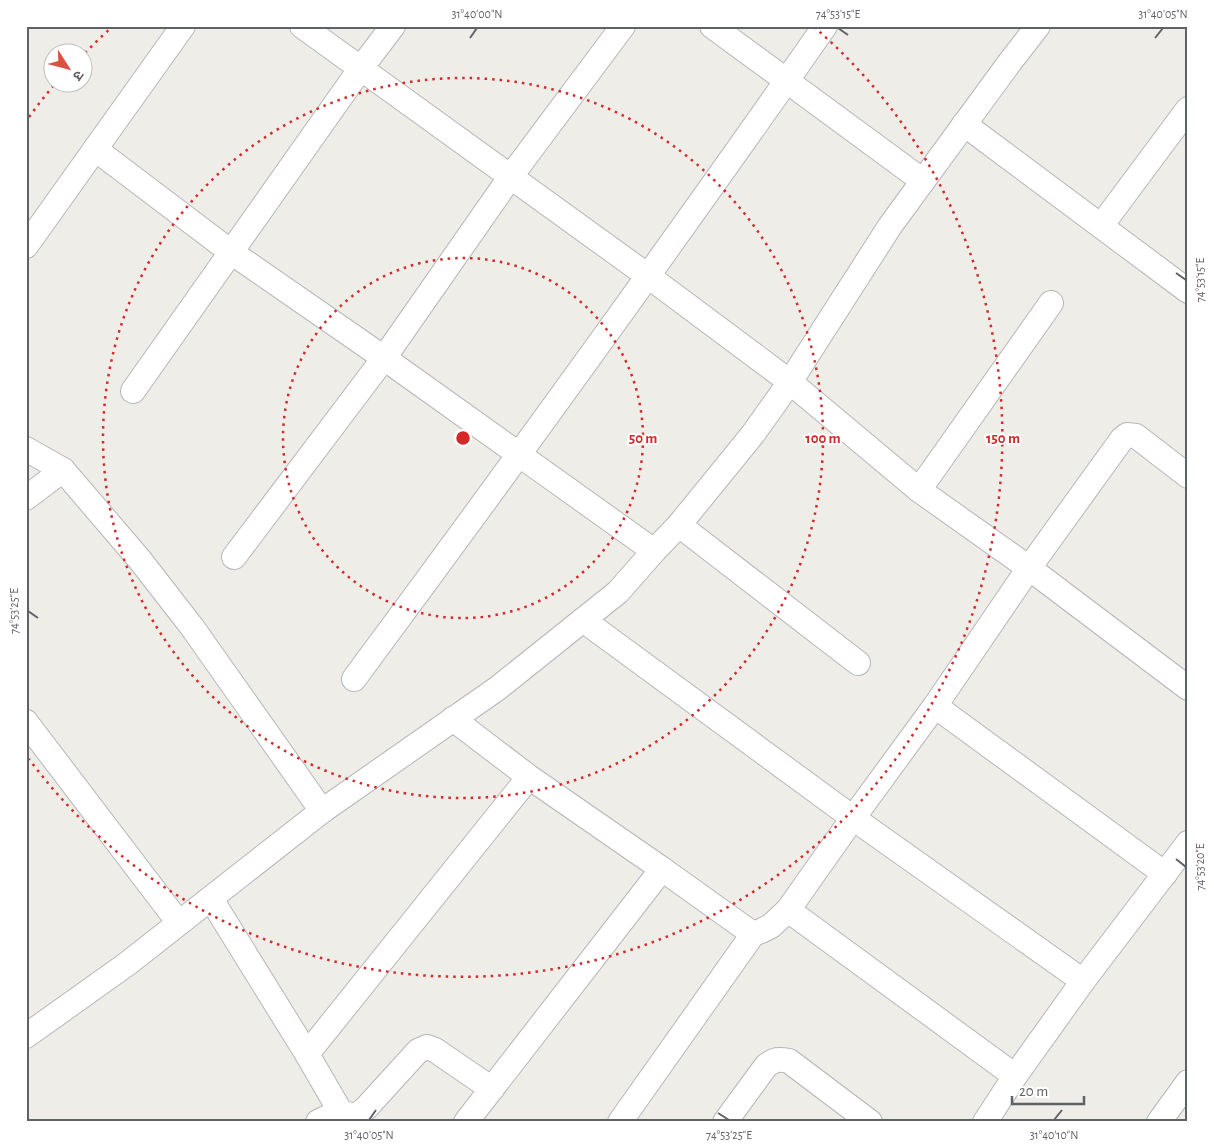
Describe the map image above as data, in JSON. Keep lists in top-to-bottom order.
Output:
{
  "scale_bar": "20 m",
  "north": "bottom right",
  "coordinates": [
    "31°40'00\"N",
    "74°53'15\"E",
    "31°40'05\"N",
    "74°53'25\"E",
    "74°53'20\"E",
    "31°40'10\"N"
  ],
  "rings": ["50 m", "100 m", "150 m"]
}
